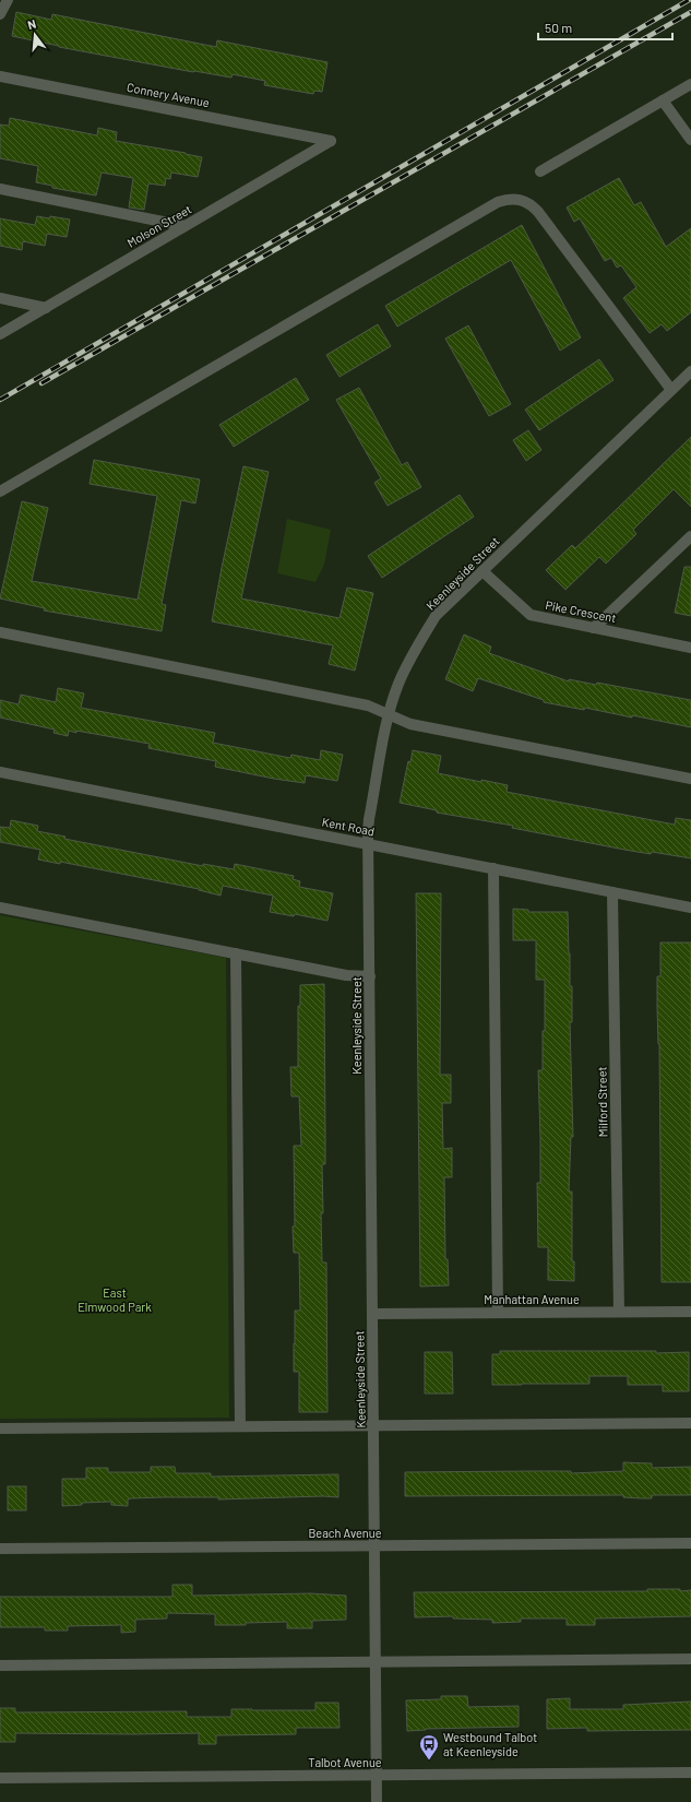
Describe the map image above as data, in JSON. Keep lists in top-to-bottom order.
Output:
{
  "streets": {
    "street": [
      "Connery Avenue",
      "Molson Street",
      "Keenleyside Street",
      "Pike Crescent",
      "Kent Road",
      "Milford Street",
      "Manhattan Avenue",
      "Beach Avenue",
      "Talbot Avenue"
    ]
  },
  "crossings": [
    ["Connery Avenue", "Molson Street"],
    ["Keenleyside Street", "Pike Crescent"],
    ["Keenleyside Street", "Kent Road"],
    ["Keenleyside Street", "Manhattan Avenue"],
    ["Keenleyside Street", "Beach Avenue"],
    ["Keenleyside Street", "Talbot Avenue"],
    ["Kent Road", "Milford Street"],
    ["Milford Street", "Manhattan Avenue"]
  ],
  "parks": ["East Elmwood Park"],
  "places": {
    "bus stop": ["Westbound Talbot at Keenleyside"]
  },
  "scale_bar": "50 m",
  "north": "top"
}
